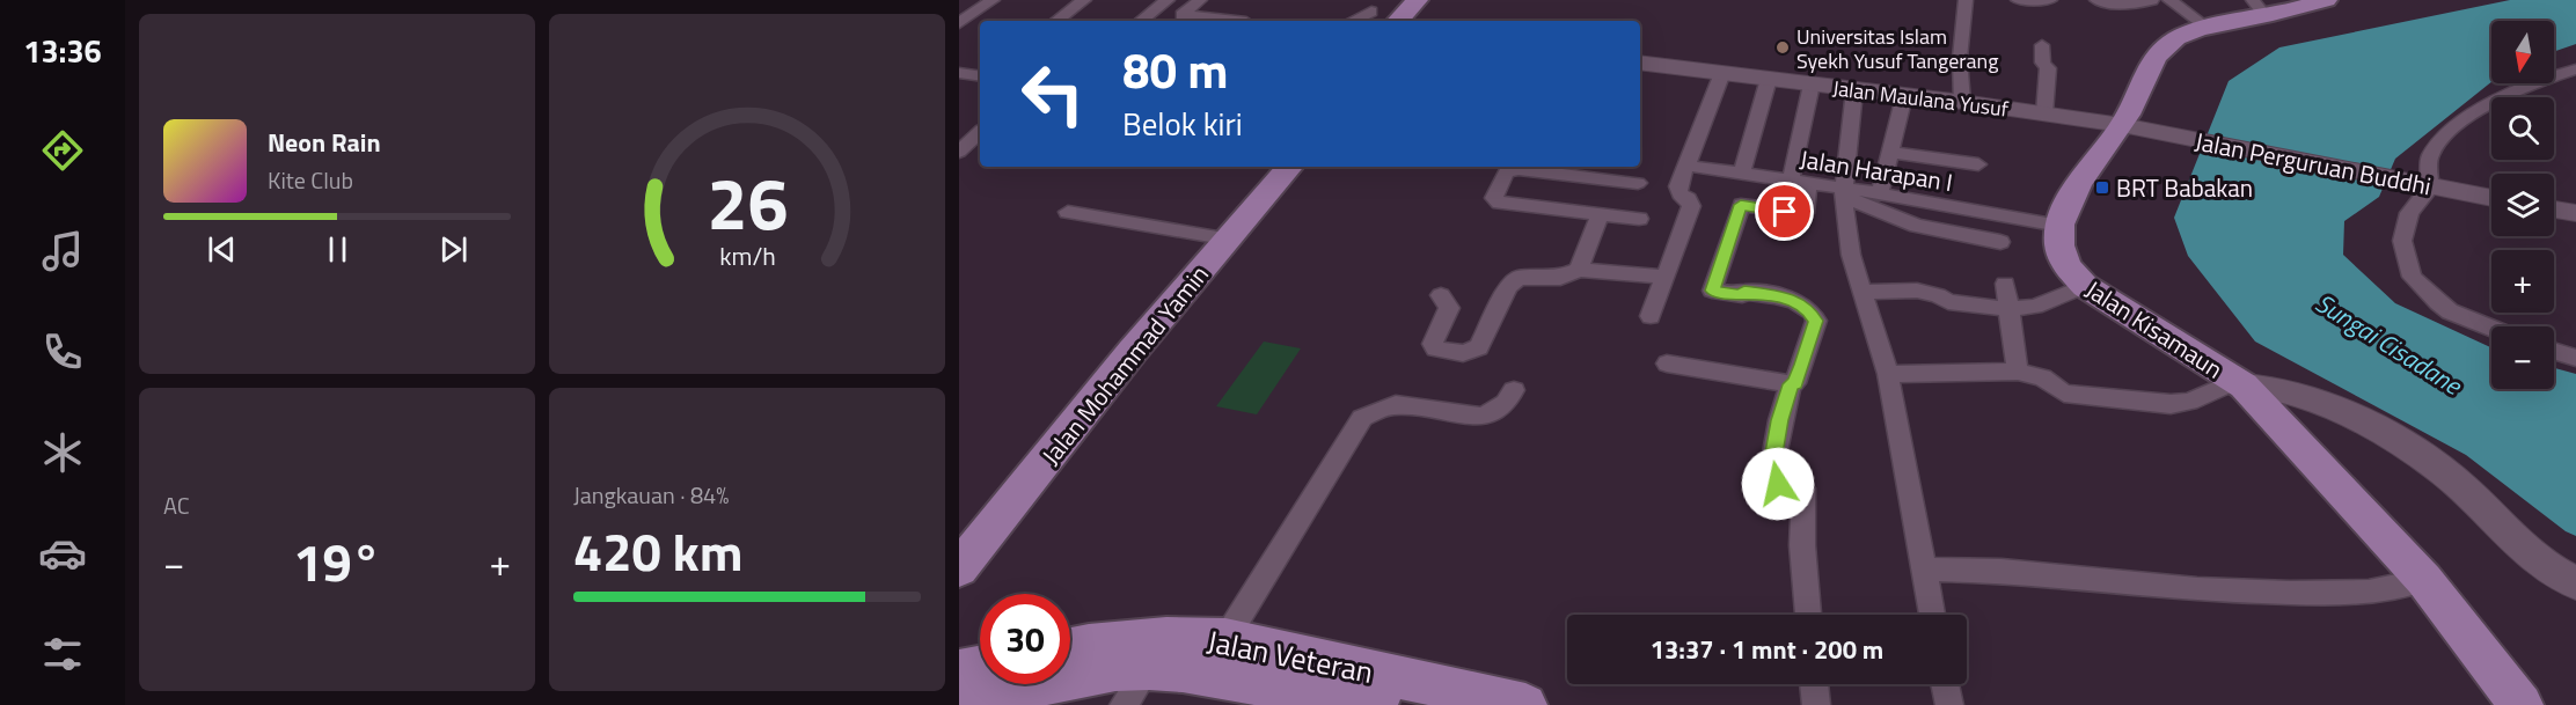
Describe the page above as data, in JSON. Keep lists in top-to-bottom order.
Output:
{
  "streets": {
    "main road": ["Jalan Kisamaun", "Jalan Mohammad Yamin", "Jalan Veteran"],
    "street": ["Jalan Maulana Yusuf", "Jalan Perguruan Buddhi", "Jalan Harapan I"]
  },
  "crossings": [
    ["Jalan Maulana Yusuf", "Jalan Perguruan Buddhi"],
    ["Jalan Maulana Yusuf", "Jalan Kisamaun"],
    ["Jalan Perguruan Buddhi", "Jalan Kisamaun"],
    ["Jalan Harapan I", "Jalan Kisamaun"]
  ],
  "water": ["Sungai Cisadane"],
  "places": {
    "other": ["Universitas Islam Syekh Yusuf Tangerang"],
    "transit": ["BRT Babakan"]
  },
  "north": "bottom",
  "page": {
    "tabs": "13:36",
    "map_buttons": ["+", "−"],
    "turn": ["80 m", "Belok kiri"],
    "song": ["Neon Rain", "Kite Club"],
    "tile": [
      "AC",
      ["Jangkauan · 84%", "420 km"]
    ],
    "heat": ["−", "19°", "+"],
    "limit": "30",
    "trip": "13:37 · 1 mnt · 200 m",
    "gauge": ["26", "km/h"]
  }
}
